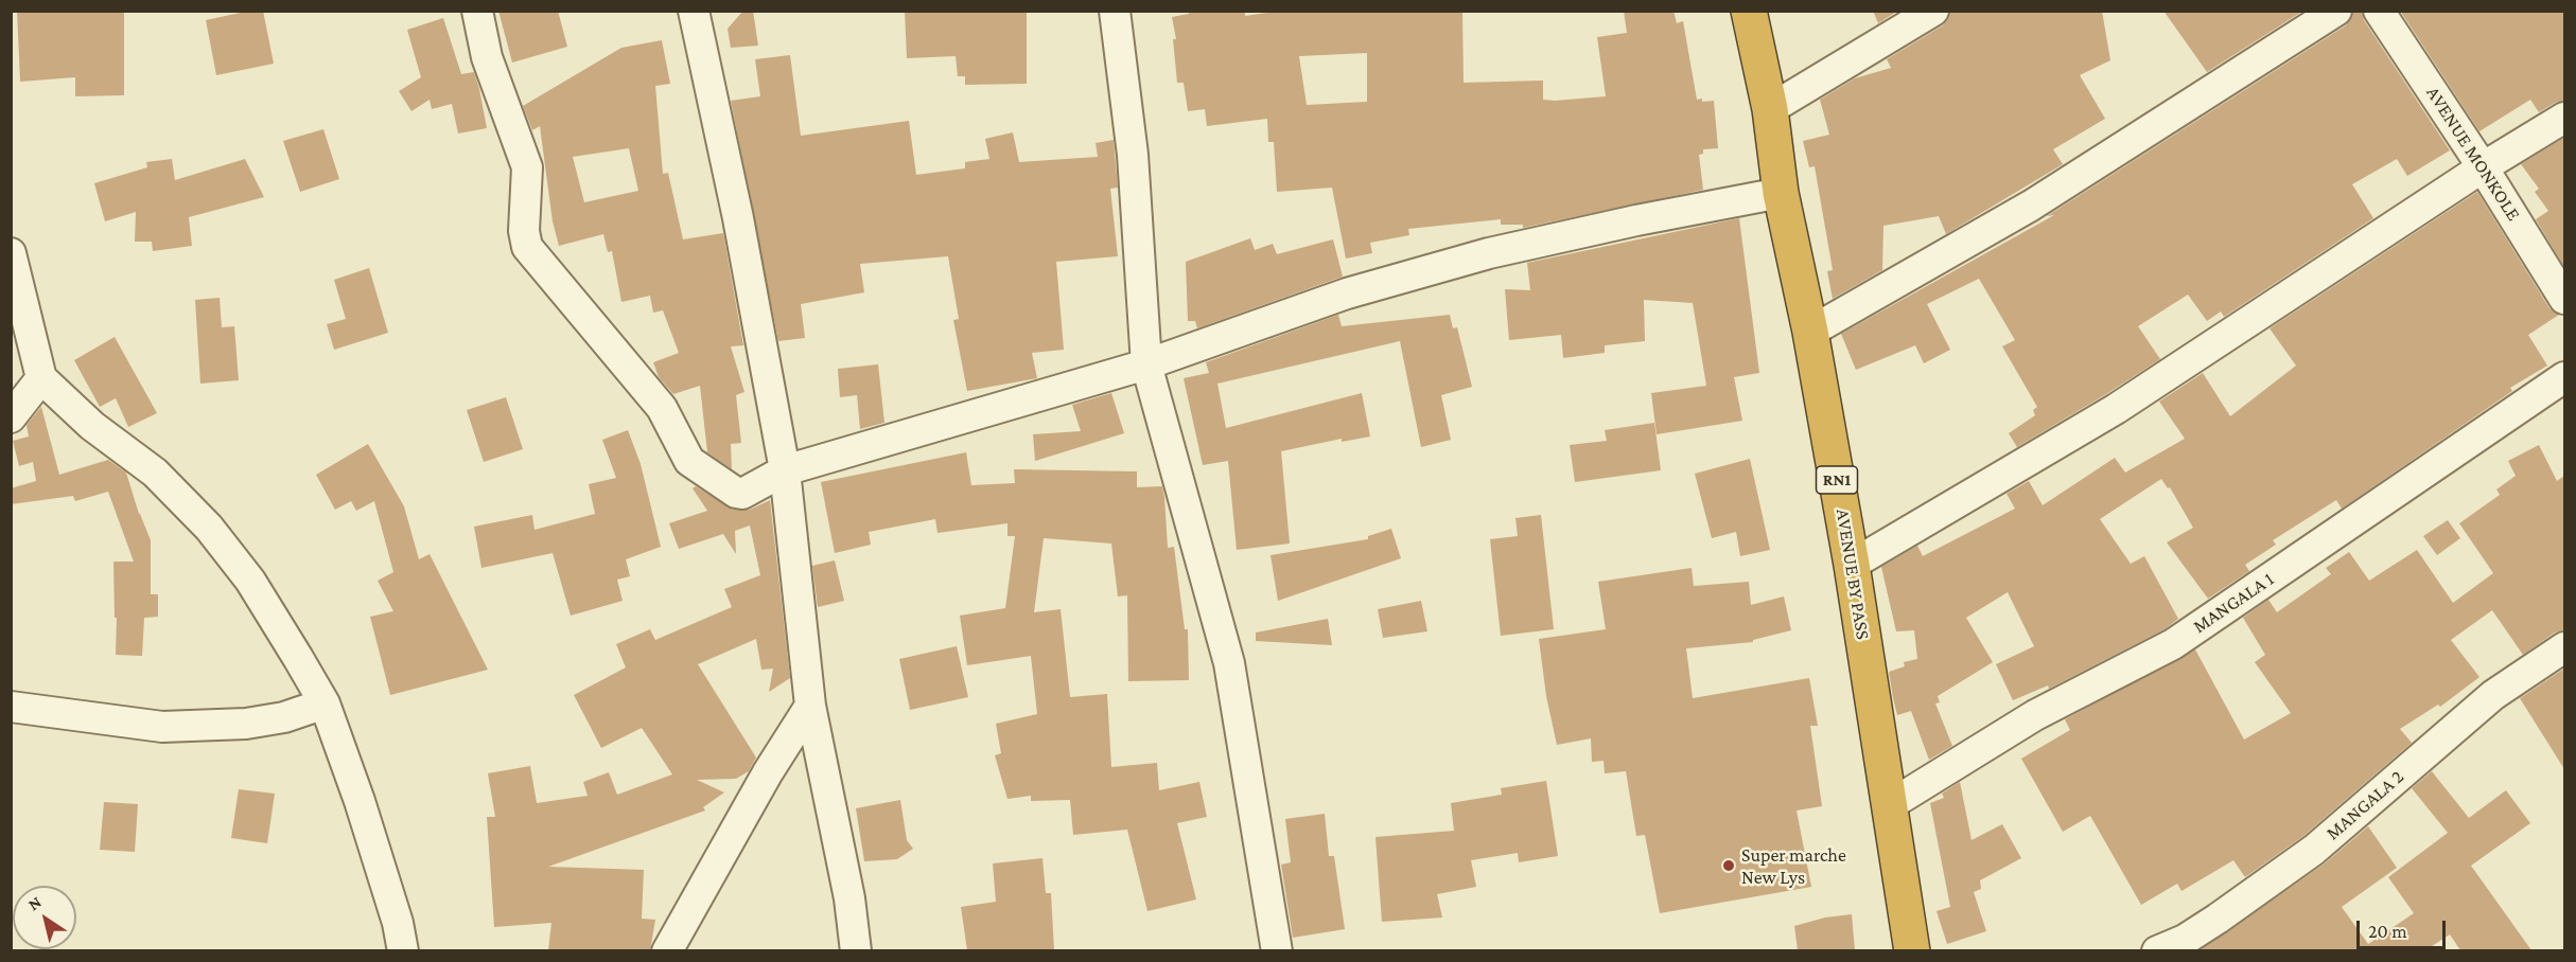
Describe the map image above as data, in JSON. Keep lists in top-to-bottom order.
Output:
{
  "streets": {
    "highway": ["RN1", "AVENUE BY PASS"],
    "street": ["AVENUE MONKOLE", "MANGALA 1", "MANGALA 2"]
  },
  "crossings": [
    ["AVENUE BY PASS", "MANGALA 1"]
  ],
  "places": ["Super marche New Lys"],
  "scale_bar": "20 m",
  "north": "top left"
}
